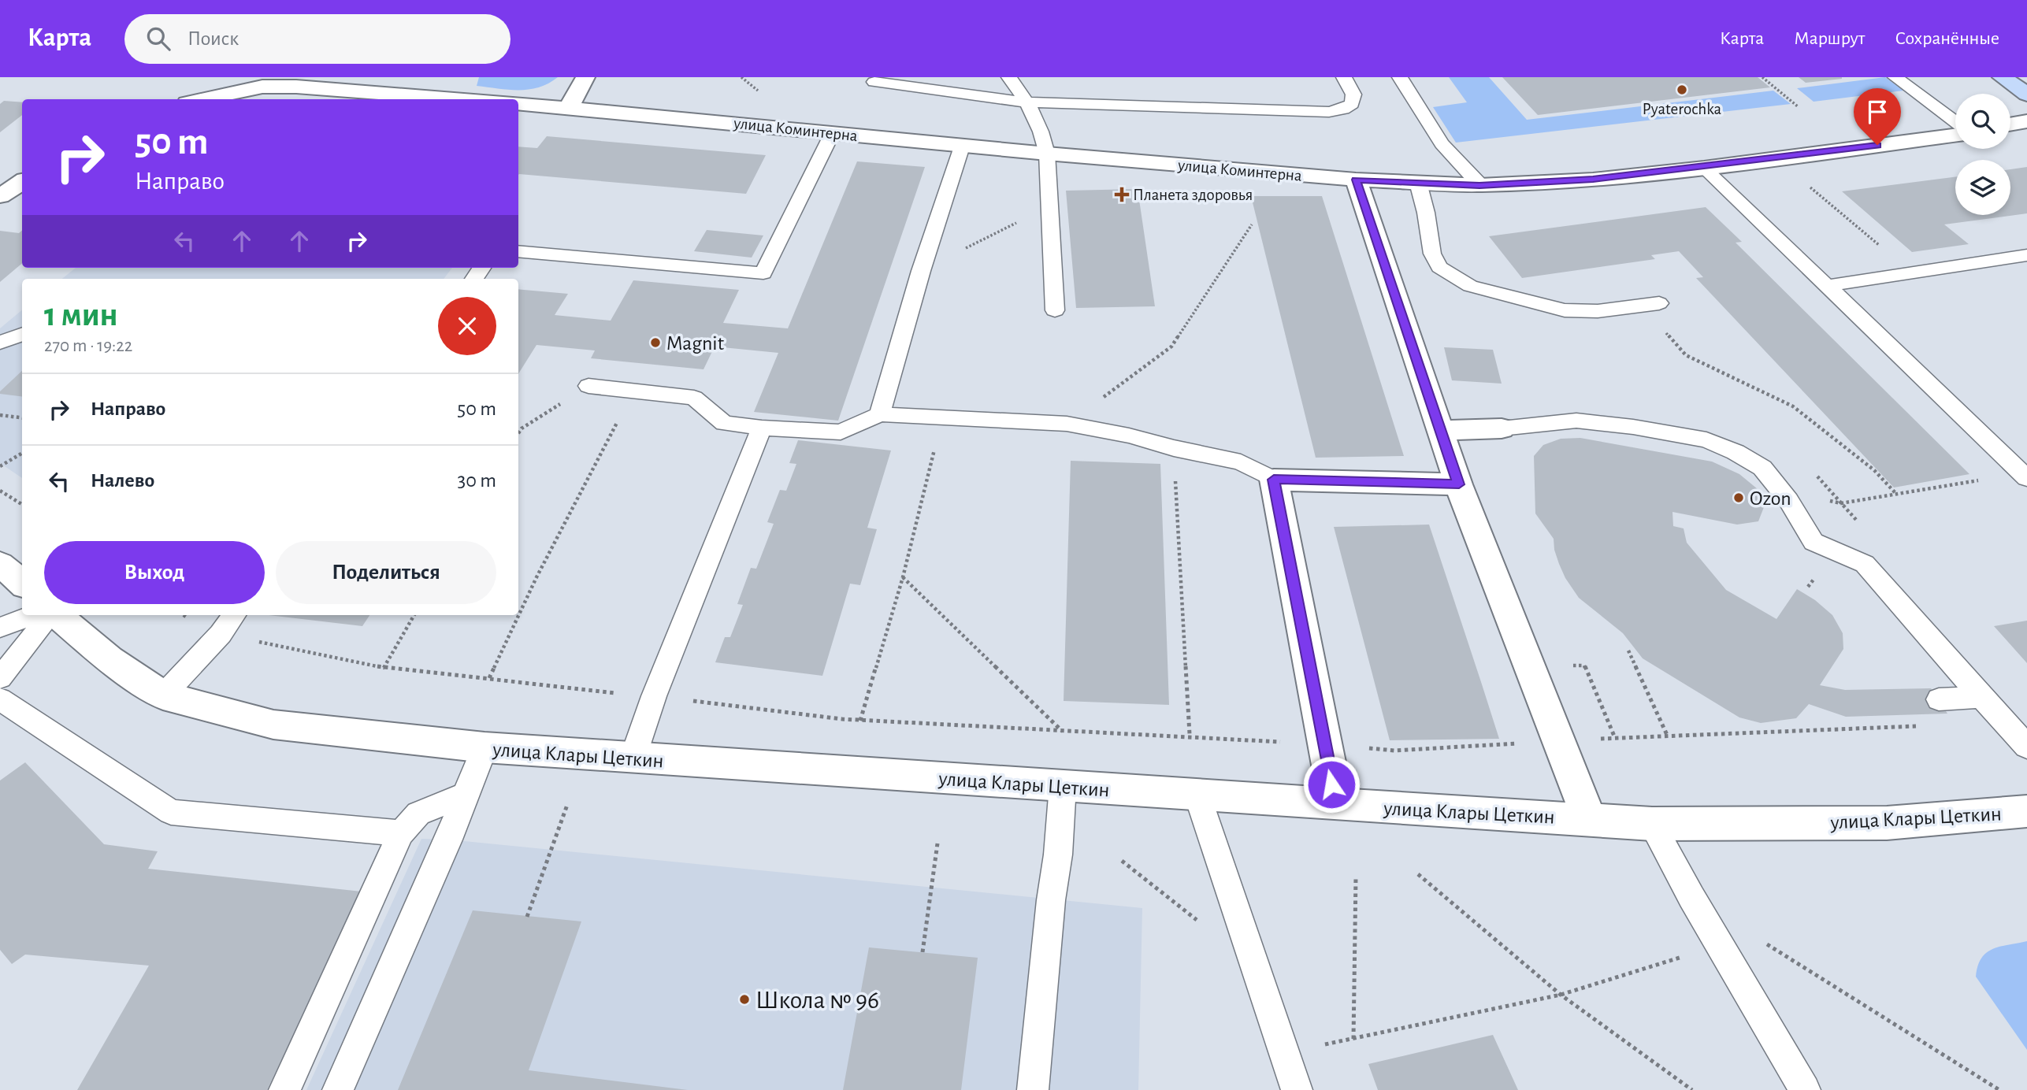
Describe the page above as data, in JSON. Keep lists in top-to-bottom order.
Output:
{
  "streets": {
    "street": ["улица Коминтерна", "улица Клары Цеткин"]
  },
  "places": {
    "other": [
      "Pyaterochka",
      "Magnit",
      "Ozon",
      "Школа № 96"
    ],
    "health": ["Планета здоровья"]
  },
  "page": {
    "header": "Карта",
    "search": "Поиск",
    "nav": ["Карта", "Маршрут", "Сохранённые"],
    "turn": ["50 m", "Направо"],
    "heading": ["1 мин", "270 m · 19:22"],
    "list": [
      {
        "name": "Направо",
        "value": "50 m"
      },
      {
        "name": "Налево",
        "value": "30 m"
      }
    ],
    "buttons": ["Выход", "Поделиться"]
  }
}
